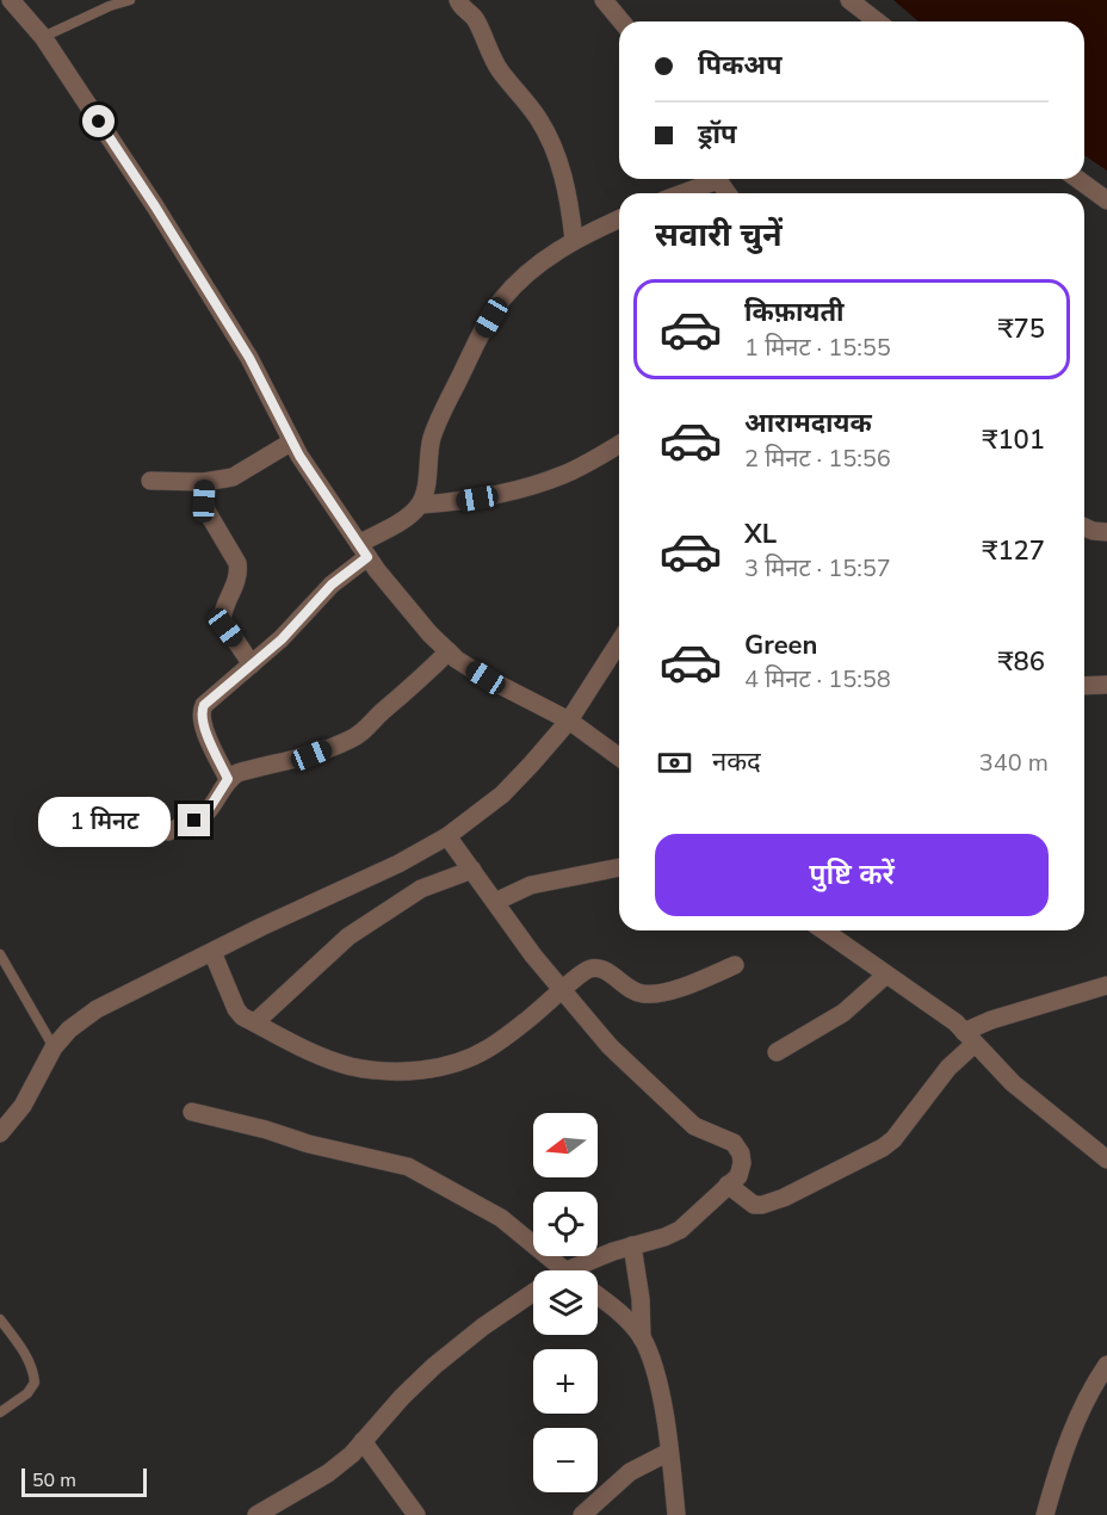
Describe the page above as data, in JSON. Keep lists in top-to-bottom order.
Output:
{
  "scale_bar": "50 m",
  "north": "left",
  "page": {
    "banner": ["पिकअप", "ड्रॉप"],
    "heading": "सवारी चुनें",
    "list": [
      {
        "name": "किफ़ायती",
        "note": "1 मिनट · 15:55",
        "value": "₹75"
      },
      {
        "name": "आरामदायक",
        "note": "2 मिनट · 15:56",
        "value": "₹101"
      },
      {
        "name": "XL",
        "note": "3 मिनट · 15:57",
        "value": "₹127"
      },
      {
        "name": "Green",
        "note": "4 मिनट · 15:58",
        "value": "₹86"
      }
    ],
    "pay": ["नकद", "340 m"],
    "bubble": "1 मिनट",
    "buttons": "पुष्टि करें",
    "map_buttons": ["+", "−"],
    "scale": "50 m"
  }
}
